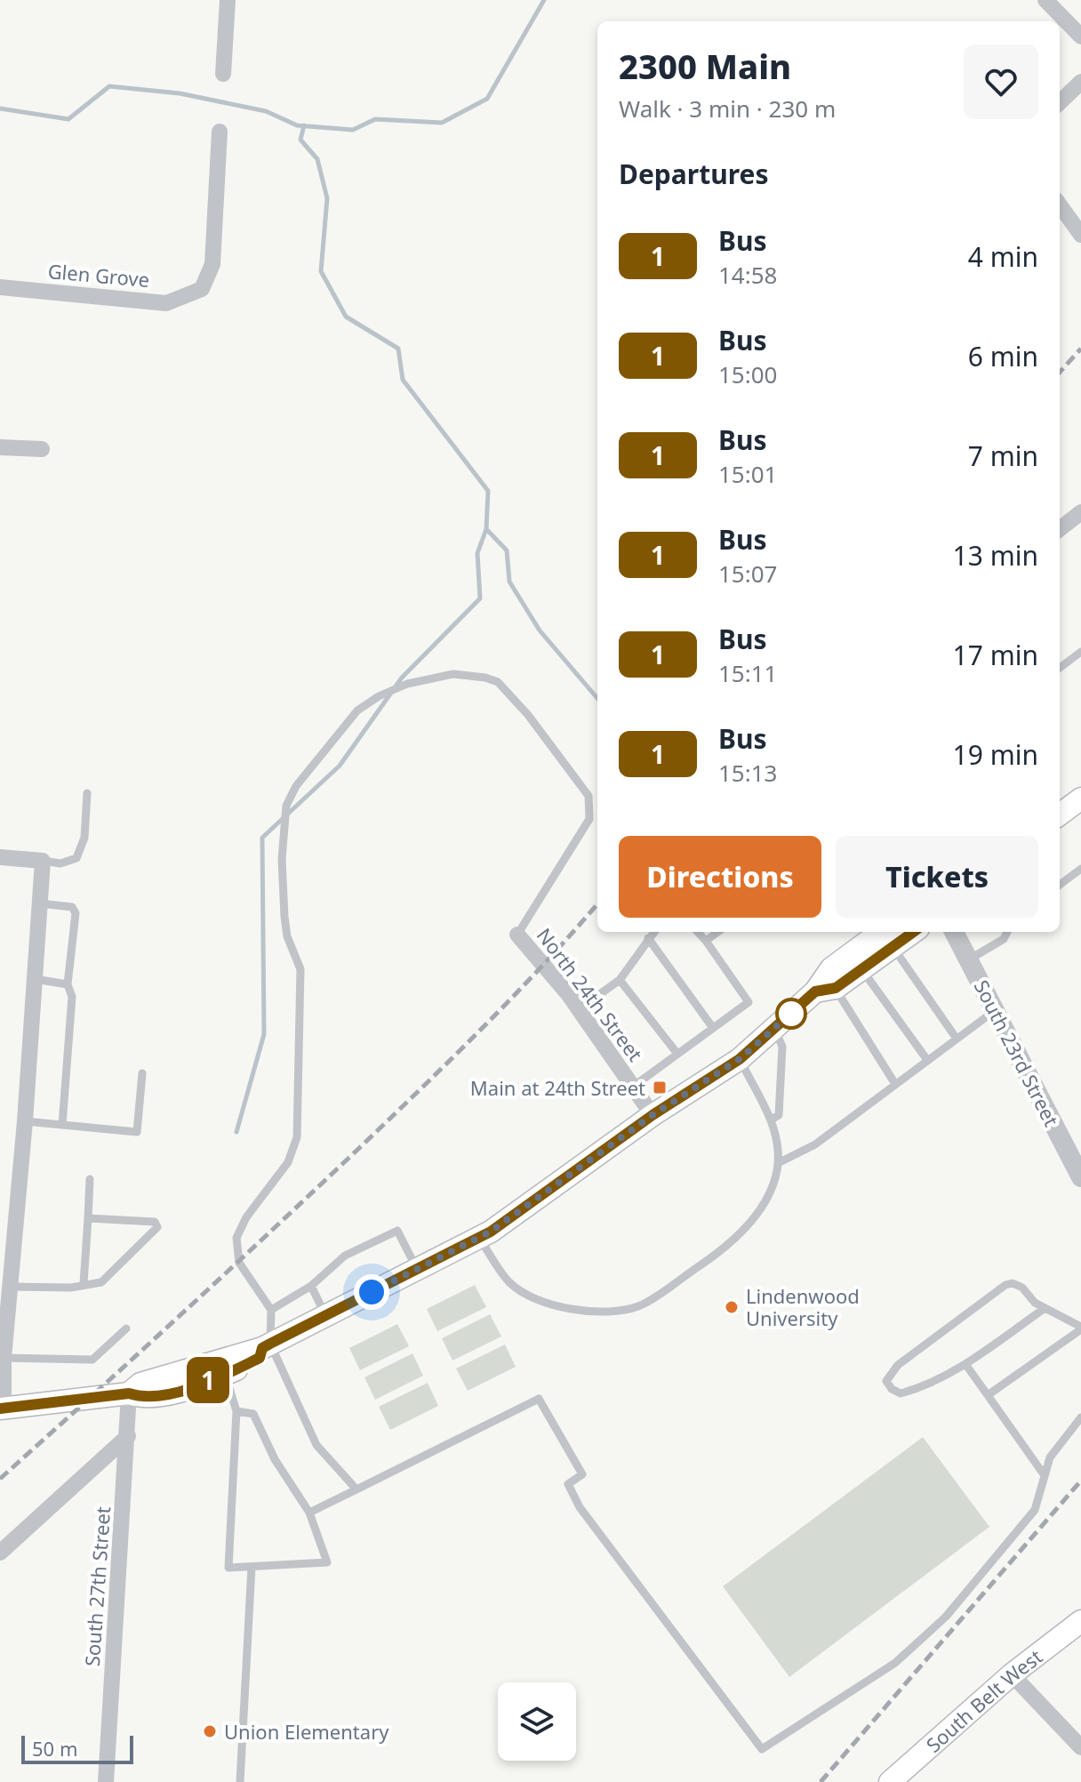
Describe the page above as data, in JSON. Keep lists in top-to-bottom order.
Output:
{
  "streets": {
    "main road": ["South Belt West"],
    "street": [
      "Glen Grove",
      "North 24th Street",
      "South 23rd Street",
      "South 27th Street"
    ]
  },
  "places": {
    "transit": ["Main at 24th Street"],
    "other": ["Lindenwood University", "Union Elementary"]
  },
  "lines": ["bus line 1"],
  "scale_bar": "50 m",
  "page": {
    "on_map": "1",
    "heading": [
      ["2300 Main", "Walk · 3 min · 230 m"],
      "Departures"
    ],
    "list": [
      {
        "mark": "1",
        "name": "Bus",
        "note": "14:58",
        "value": "4 min"
      },
      {
        "mark": "1",
        "name": "Bus",
        "note": "15:00",
        "value": "6 min"
      },
      {
        "mark": "1",
        "name": "Bus",
        "note": "15:01",
        "value": "7 min"
      },
      {
        "mark": "1",
        "name": "Bus",
        "note": "15:07",
        "value": "13 min"
      },
      {
        "mark": "1",
        "name": "Bus",
        "note": "15:11",
        "value": "17 min"
      },
      {
        "mark": "1",
        "name": "Bus",
        "note": "15:13",
        "value": "19 min"
      }
    ],
    "buttons": ["Directions", "Tickets"],
    "scale": "50 m"
  }
}
